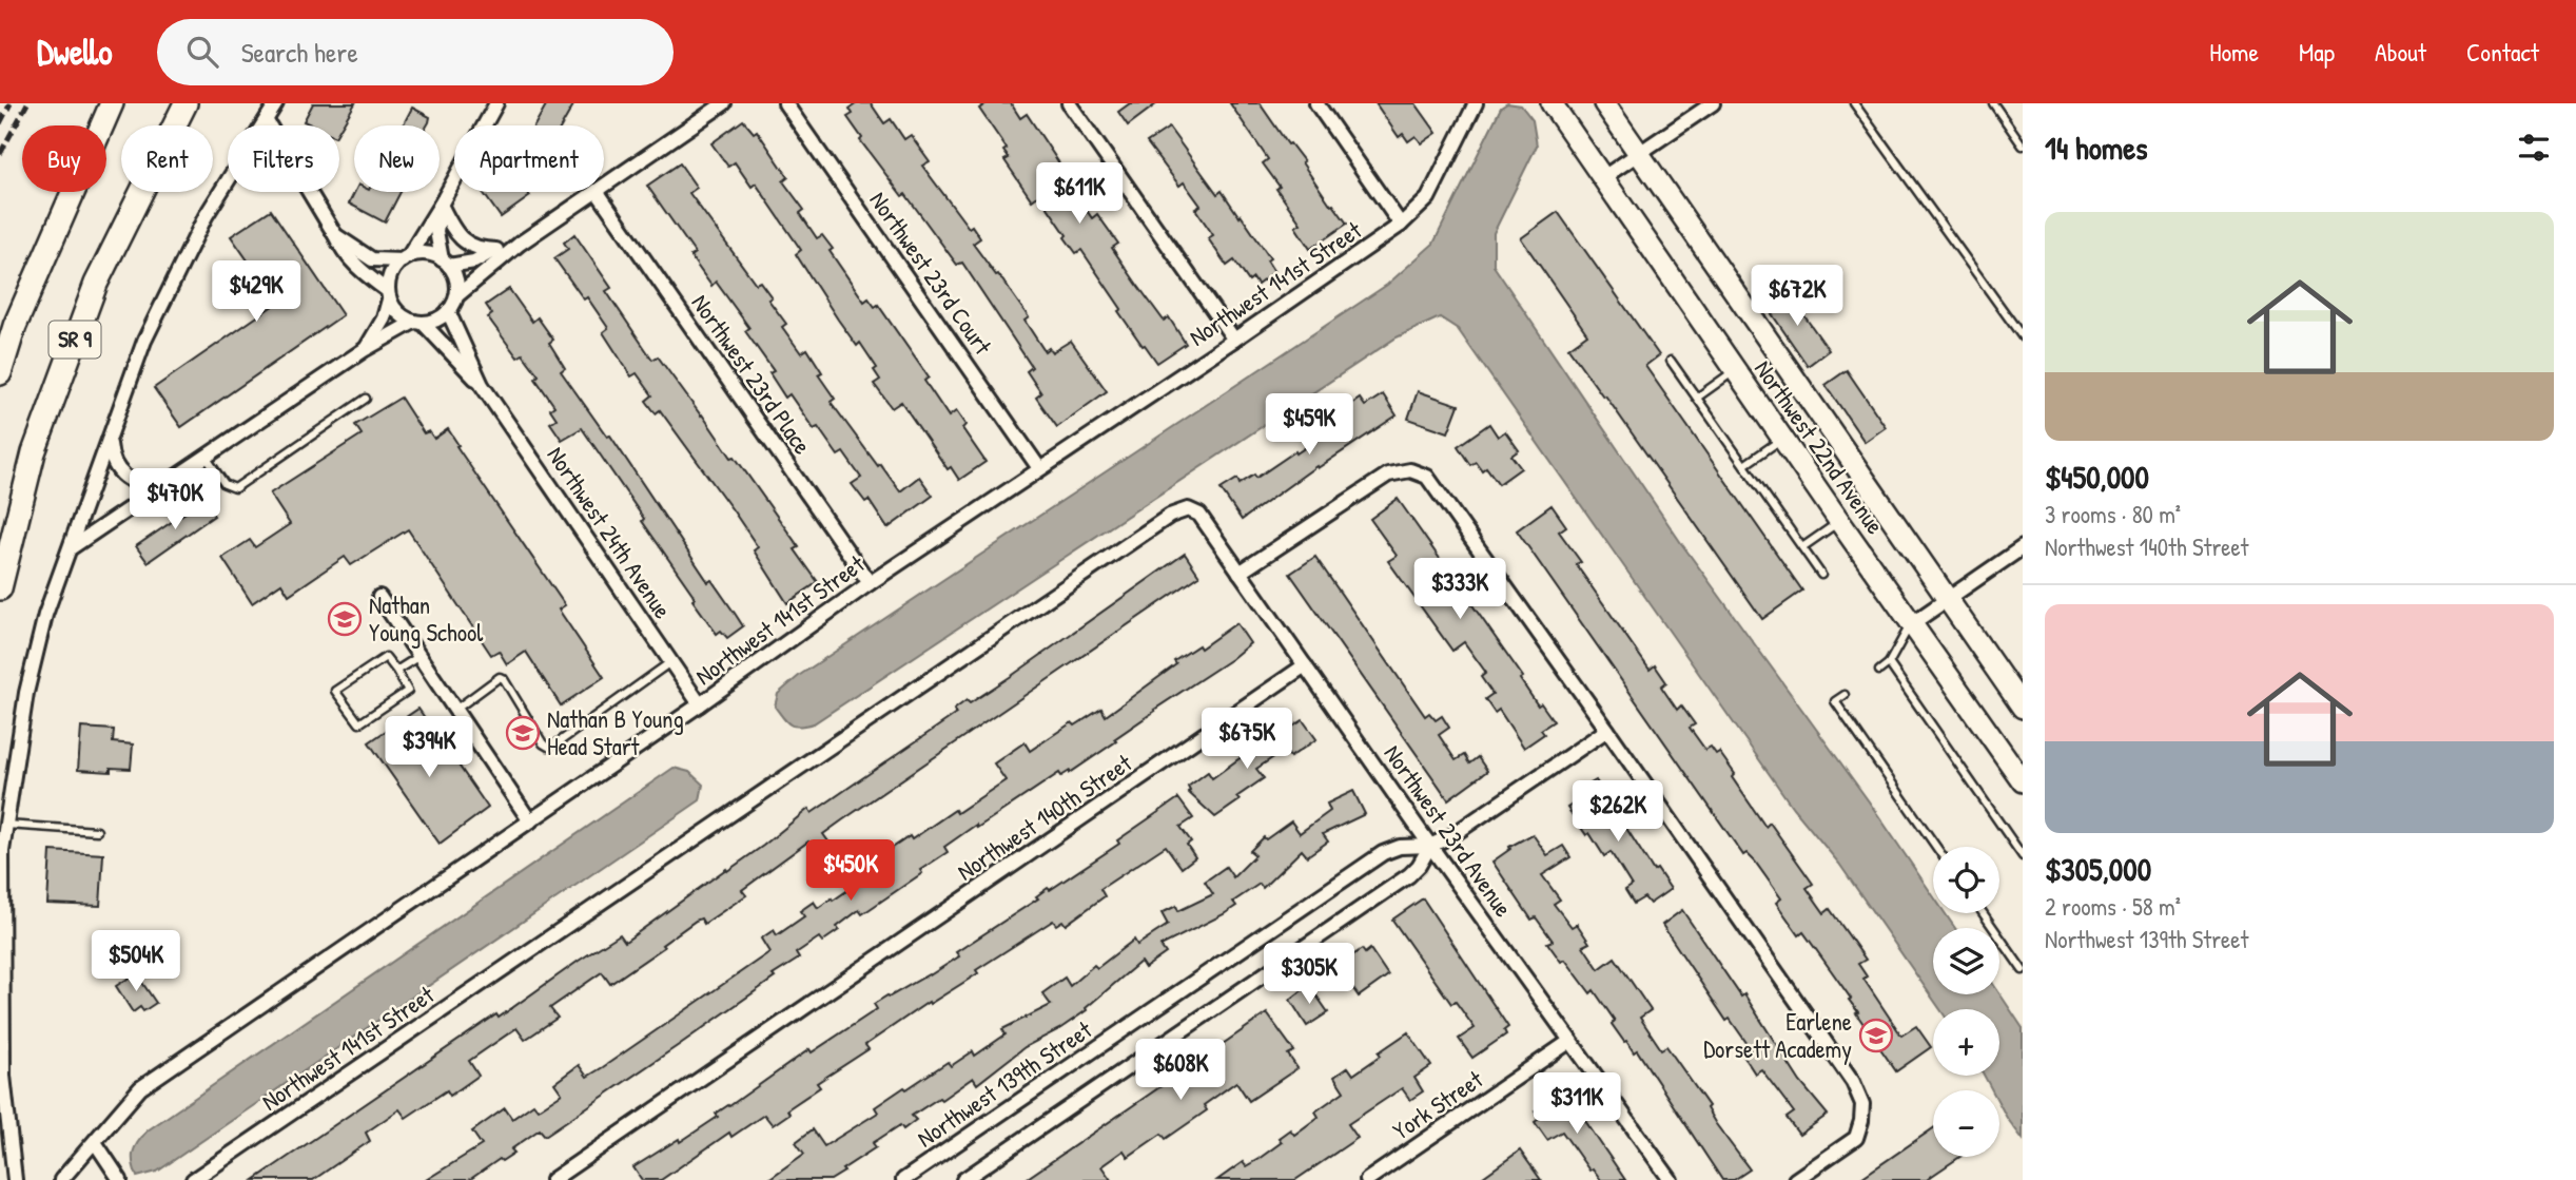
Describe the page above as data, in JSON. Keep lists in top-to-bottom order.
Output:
{
  "streets": {
    "main road": ["SR 9", "Northwest 22nd Avenue"],
    "street": [
      "Northwest 23rd Court",
      "Northwest 141st Street",
      "Northwest 23rd Place",
      "Northwest 24th Avenue",
      "Northwest 140th Street",
      "Northwest 23rd Avenue",
      "Northwest 139th Street",
      "York Street"
    ]
  },
  "crossings": [
    ["Northwest 23rd Court", "Northwest 141st Street"],
    ["Northwest 141st Street", "Northwest 23rd Place"],
    ["Northwest 141st Street", "Northwest 24th Avenue"],
    ["Northwest 141st Street", "Northwest 23rd Avenue"],
    ["Northwest 140th Street", "Northwest 23rd Avenue"],
    ["Northwest 23rd Avenue", "Northwest 139th Street"],
    ["Northwest 23rd Avenue", "York Street"]
  ],
  "places": {
    "school or university": ["Nathan Young School", "Nathan B Young Head Start", "Earlene Dorsett Academy"]
  },
  "page": {
    "header": "Dwello",
    "search": "Search here",
    "nav": [
      "Home",
      "Map",
      "About",
      "Contact"
    ],
    "heading": "14 homes",
    "chip": [
      "Buy",
      "Rent",
      "Filters",
      "New",
      "Apartment"
    ],
    "price": [
      "$611K",
      "$429K",
      "$672K",
      "$459K",
      "$470K",
      "$333K",
      "$675K",
      "$394K",
      "$262K",
      "$450K",
      "$504K",
      "$305K",
      "$608K",
      "$311K"
    ],
    "list": [
      {
        "name": "$450,000",
        "note": "3 rooms · 80 m² · Northwest 140th Street"
      },
      {
        "name": "$305,000",
        "note": "2 rooms · 58 m² · Northwest 139th Street"
      }
    ],
    "map_buttons": ["+", "−"]
  }
}
